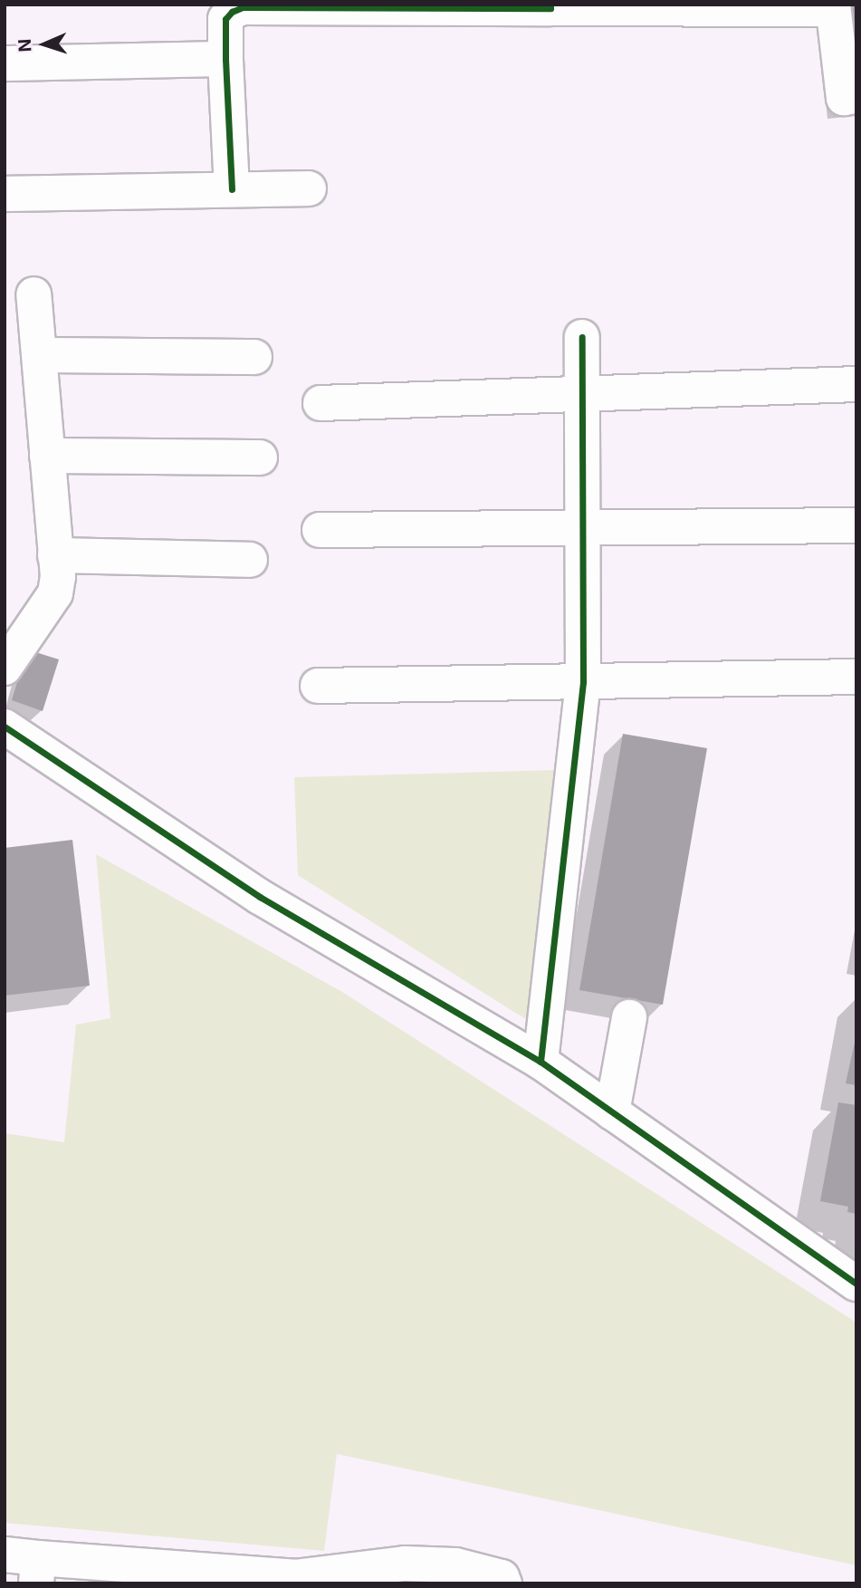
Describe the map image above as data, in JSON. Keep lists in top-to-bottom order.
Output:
{
  "north": "left"
}
